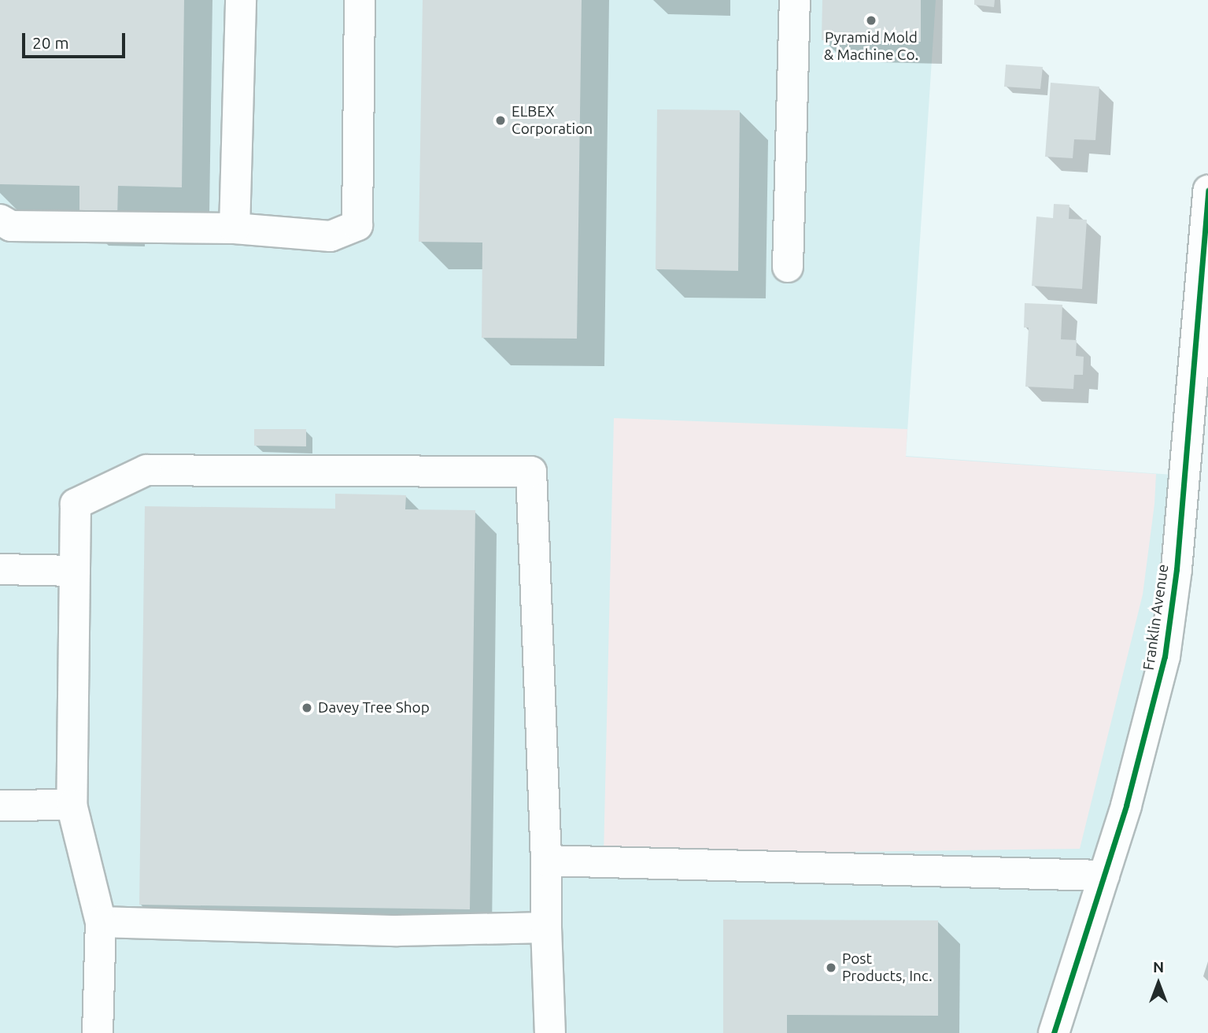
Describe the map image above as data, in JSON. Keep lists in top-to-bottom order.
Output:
{
  "streets": {
    "street": ["Franklin Avenue"]
  },
  "places": [
    "Pyramid Mold & Machine Co.",
    "ELBEX Corporation",
    "Davey Tree Shop",
    "Post Products, Inc."
  ],
  "scale_bar": "20 m",
  "north": "top"
}
